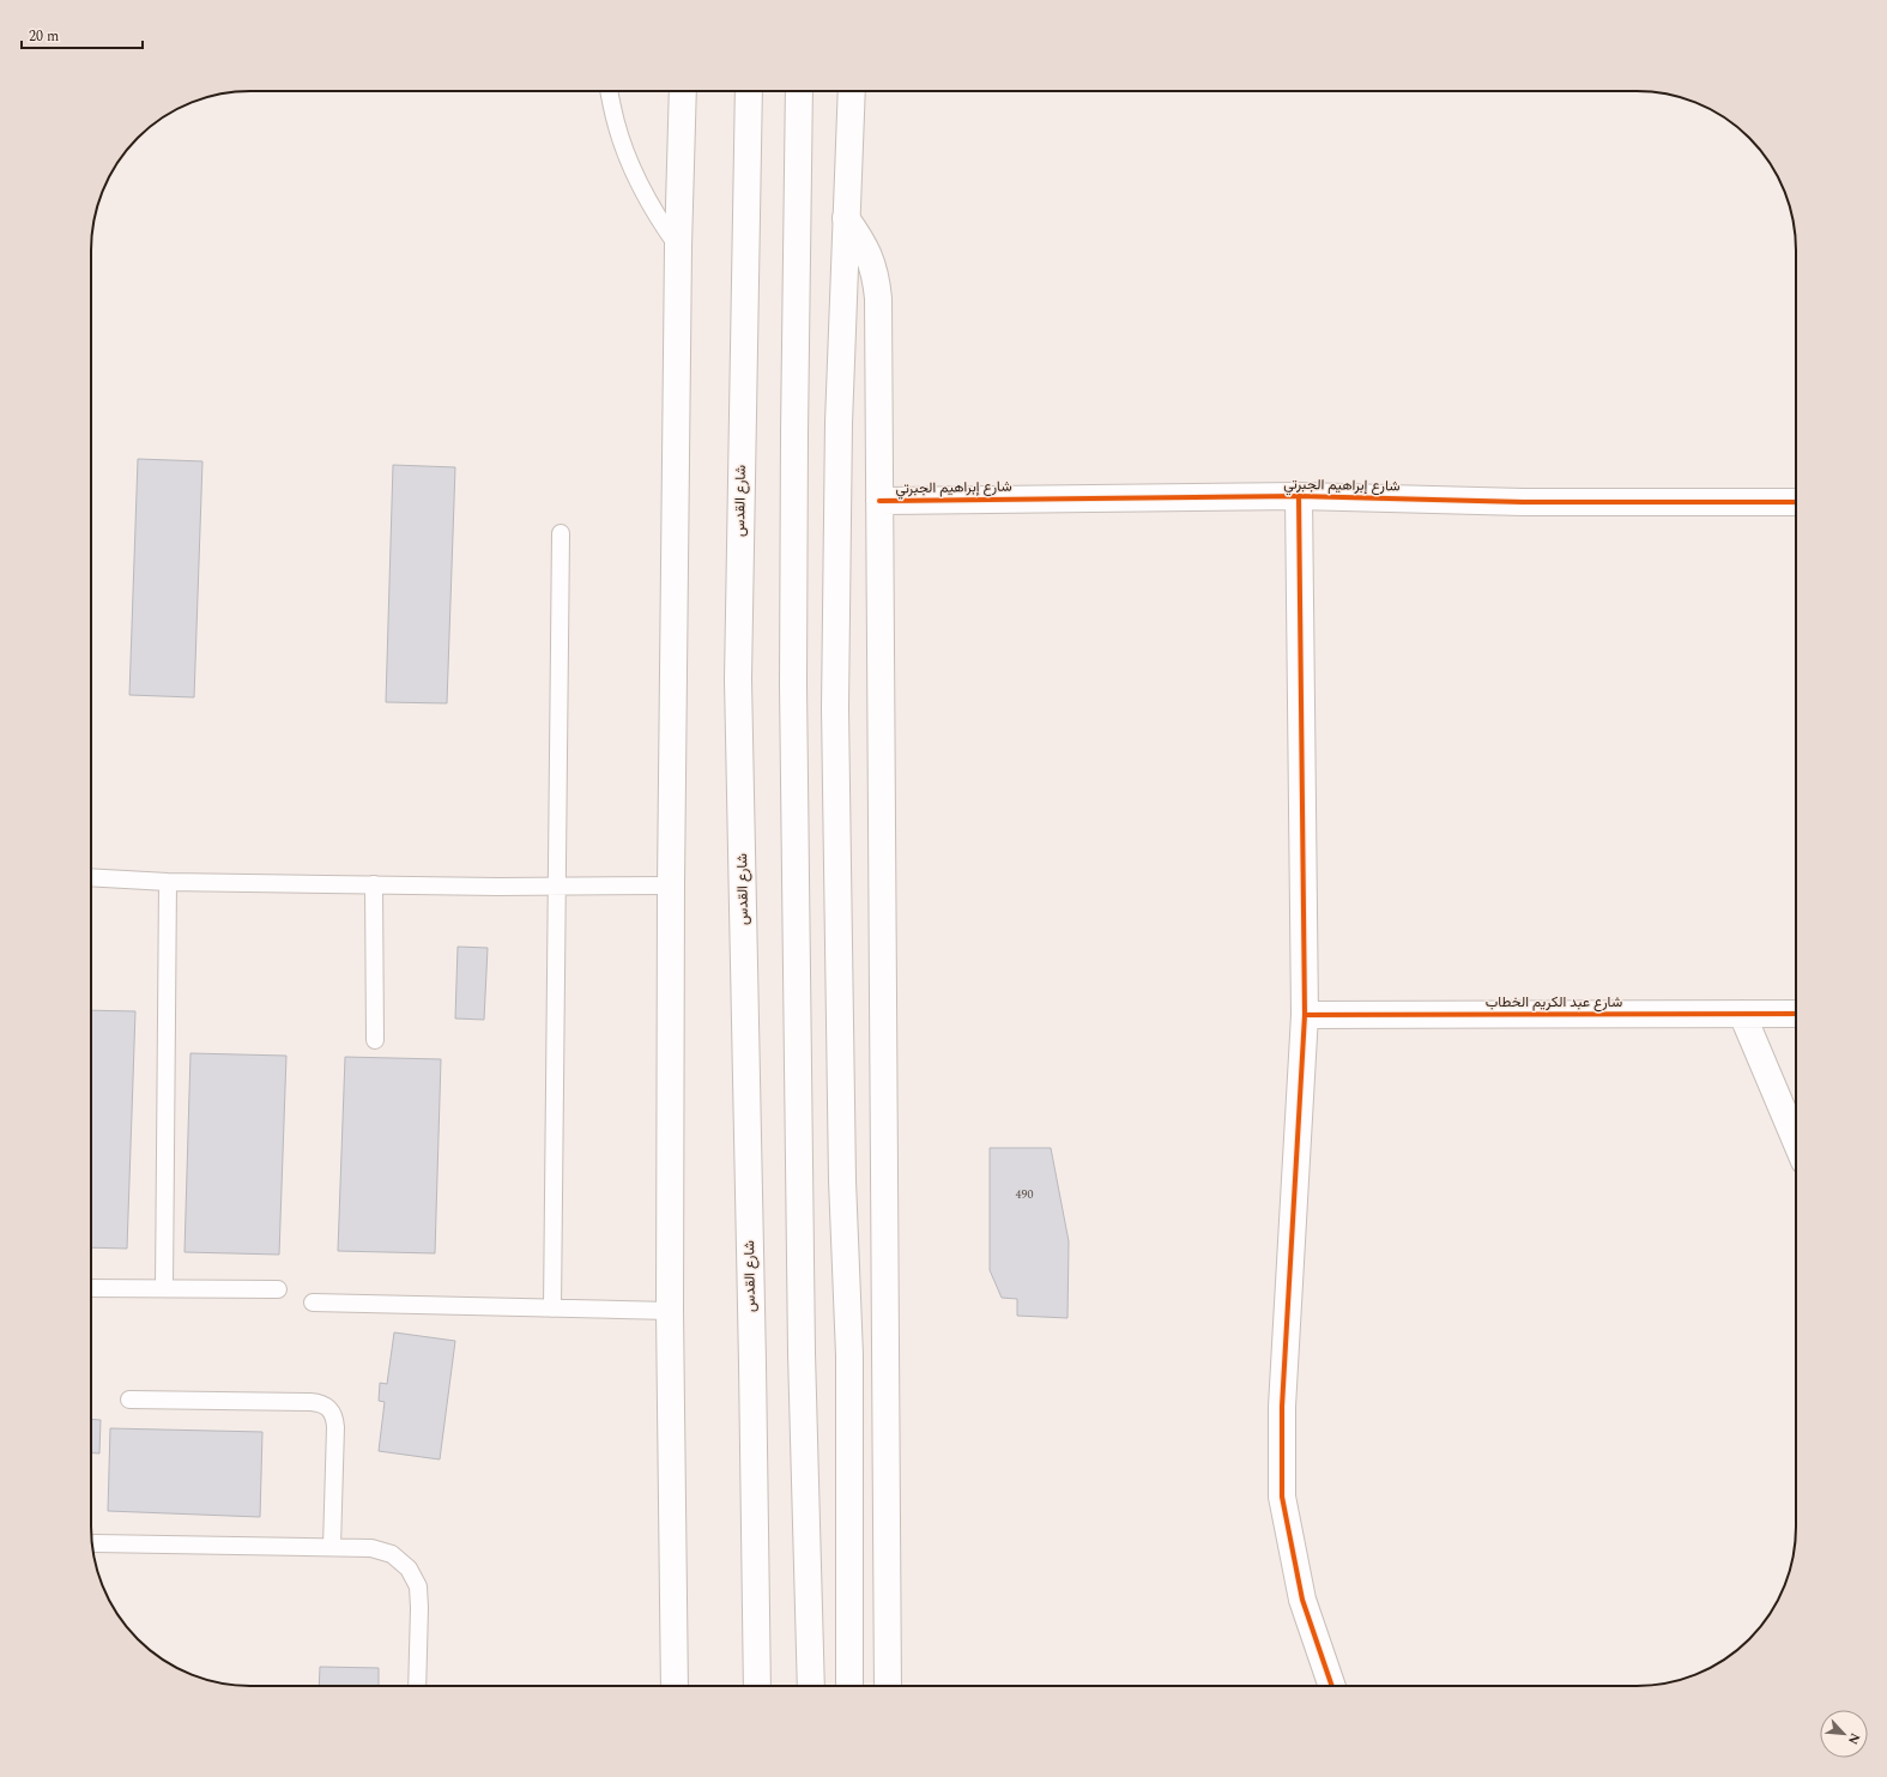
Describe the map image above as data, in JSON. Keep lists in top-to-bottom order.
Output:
{
  "streets": {
    "main road": ["شارع إبراهيم الجبرتي", "شارع القدس", "شارع عبد الكريم الخطاب"]
  },
  "house_numbers": ["490"],
  "scale_bar": "20 m",
  "north": "bottom right"
}
